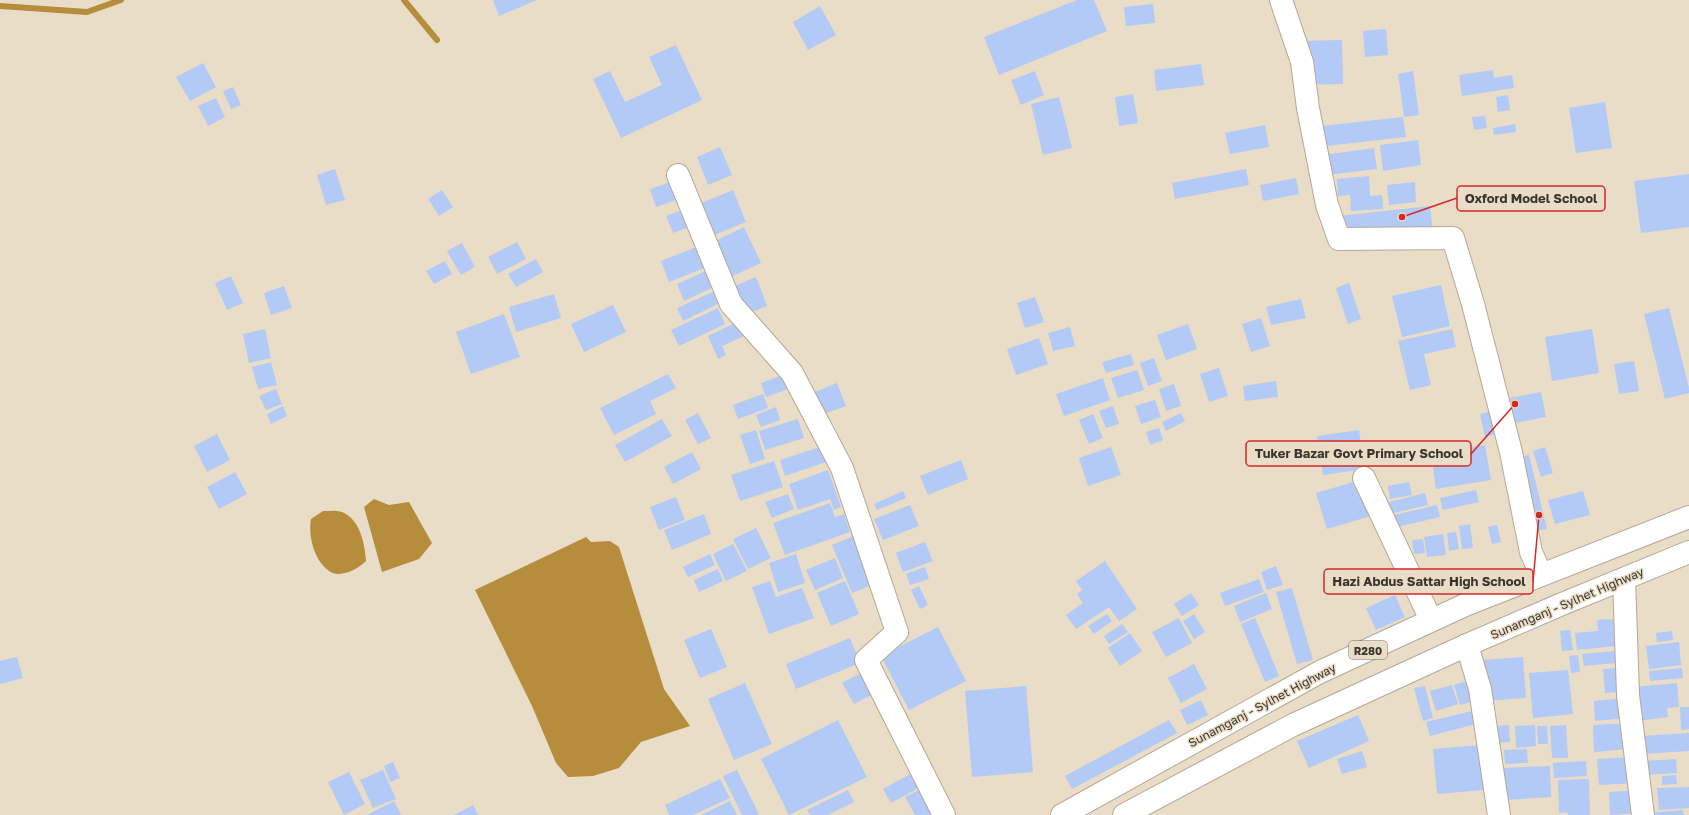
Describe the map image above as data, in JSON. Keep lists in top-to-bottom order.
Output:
{
  "streets": {
    "street": ["Sunamganj - Sylhet Highway", "R280"]
  },
  "places": ["Oxford Model School", "Tuker Bazar Govt Primary School", "Hazi Abdus Sattar High School"]
}
